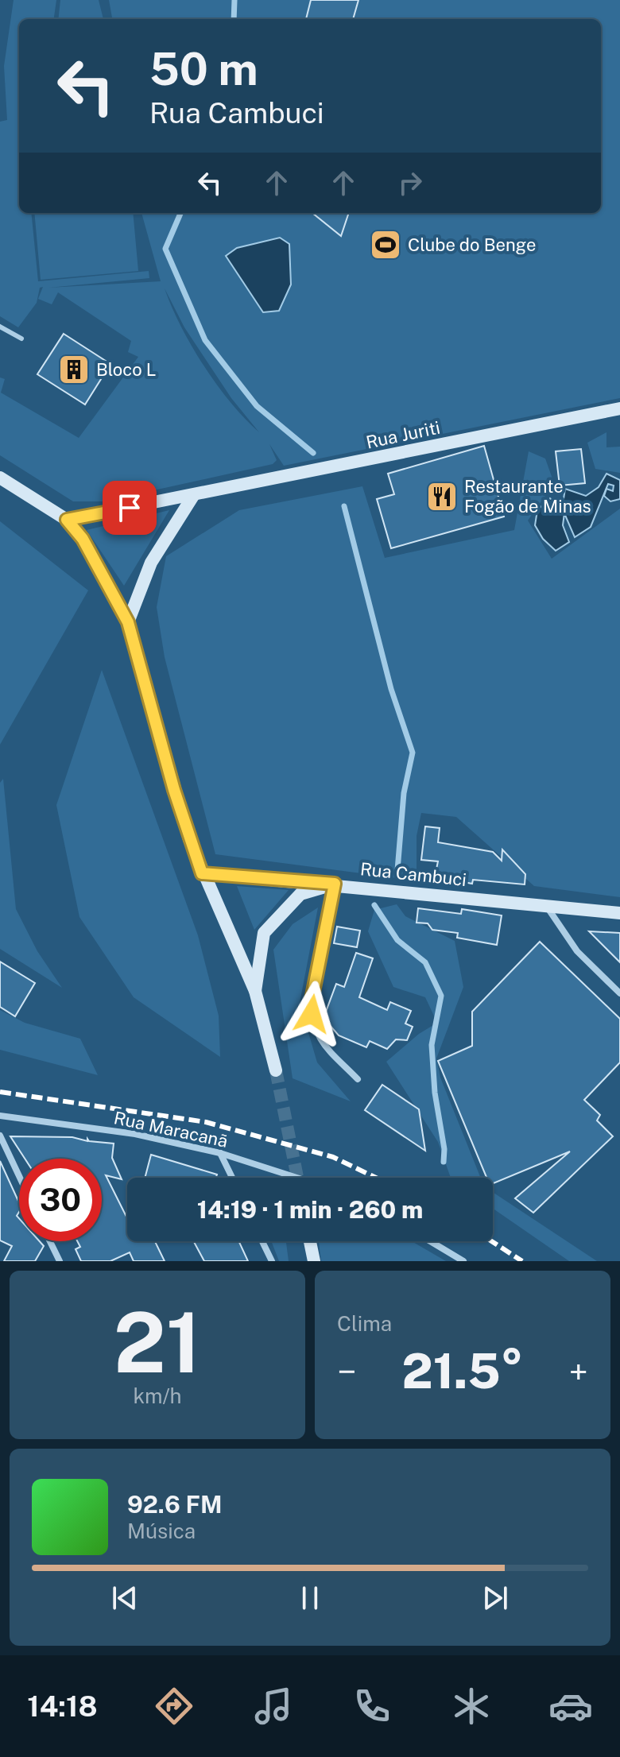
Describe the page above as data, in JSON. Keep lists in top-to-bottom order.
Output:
{
  "streets": {
    "street": ["Rua Juriti", "Rua Cambuci", "Rua Maracanã"]
  },
  "places": {
    "sports": ["Clube do Benge"],
    "building": ["Bloco L"],
    "restaurant": ["Restaurante Fogão de Minas"]
  },
  "page": {
    "turn": ["50 m", "Rua Cambuci"],
    "limit": "30",
    "trip": "14:19 · 1 min · 260 m",
    "tile": [
      ["21", "km/h"],
      "Clima"
    ],
    "heat": ["−", "21.5°", "+"],
    "song": ["92.6 FM", "Música"],
    "tabs": "14:18"
  }
}
